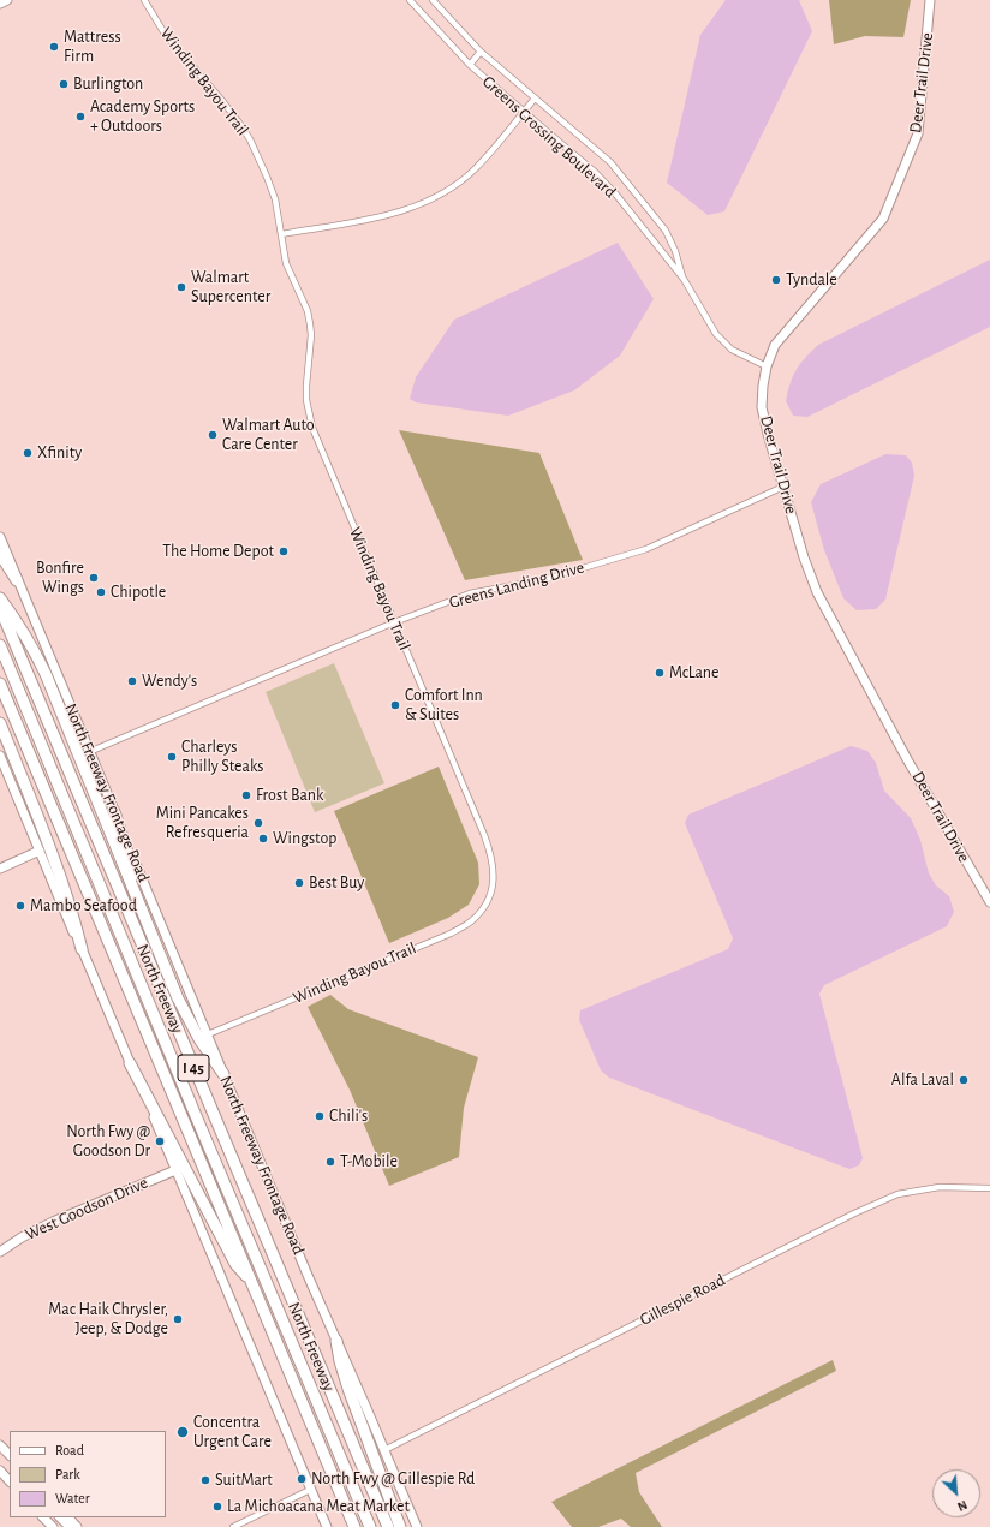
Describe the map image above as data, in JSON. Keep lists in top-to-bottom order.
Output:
{
  "streets": {
    "highway": ["North Freeway", "I 45"],
    "main road": ["Deer Trail Drive", "North Freeway Frontage Road", "West Goodson Drive"],
    "street": [
      "Winding Bayou Trail",
      "Greens Crossing Boulevard",
      "Greens Landing Drive",
      "Gillespie Road"
    ]
  },
  "crossings": [
    ["Winding Bayou Trail", "Greens Landing Drive"],
    ["Winding Bayou Trail", "North Freeway Frontage Road"],
    ["Deer Trail Drive", "Greens Crossing Boulevard"],
    ["Deer Trail Drive", "Greens Landing Drive"],
    ["Greens Landing Drive", "North Freeway Frontage Road"],
    ["North Freeway Frontage Road", "Gillespie Road"]
  ],
  "places": [
    "Mattress Firm",
    "Burlington",
    "Academy Sports + Outdoors",
    "Tyndale",
    "Walmart Supercenter",
    "Walmart Auto Care Center",
    "Xfinity",
    "The Home Depot",
    "Bonfire Wings",
    "Chipotle",
    "McLane",
    "Wendy's",
    "Comfort Inn & Suites",
    "Charleys Philly Steaks",
    "Frost Bank",
    "Mini Pancakes Refresqueria",
    "Wingstop",
    "Best Buy",
    "Mambo Seafood",
    "Alfa Laval",
    "Chili's",
    "North Fwy @ Goodson Dr",
    "T-Mobile",
    "Mac Haik Chrysler, Jeep, & Dodge",
    "Concentra Urgent Care",
    "North Fwy @ Gillespie Rd",
    "SuitMart",
    "La Michoacana Meat Market"
  ],
  "legend": ["Road", "Park", "Water"],
  "north": "bottom right"
}
